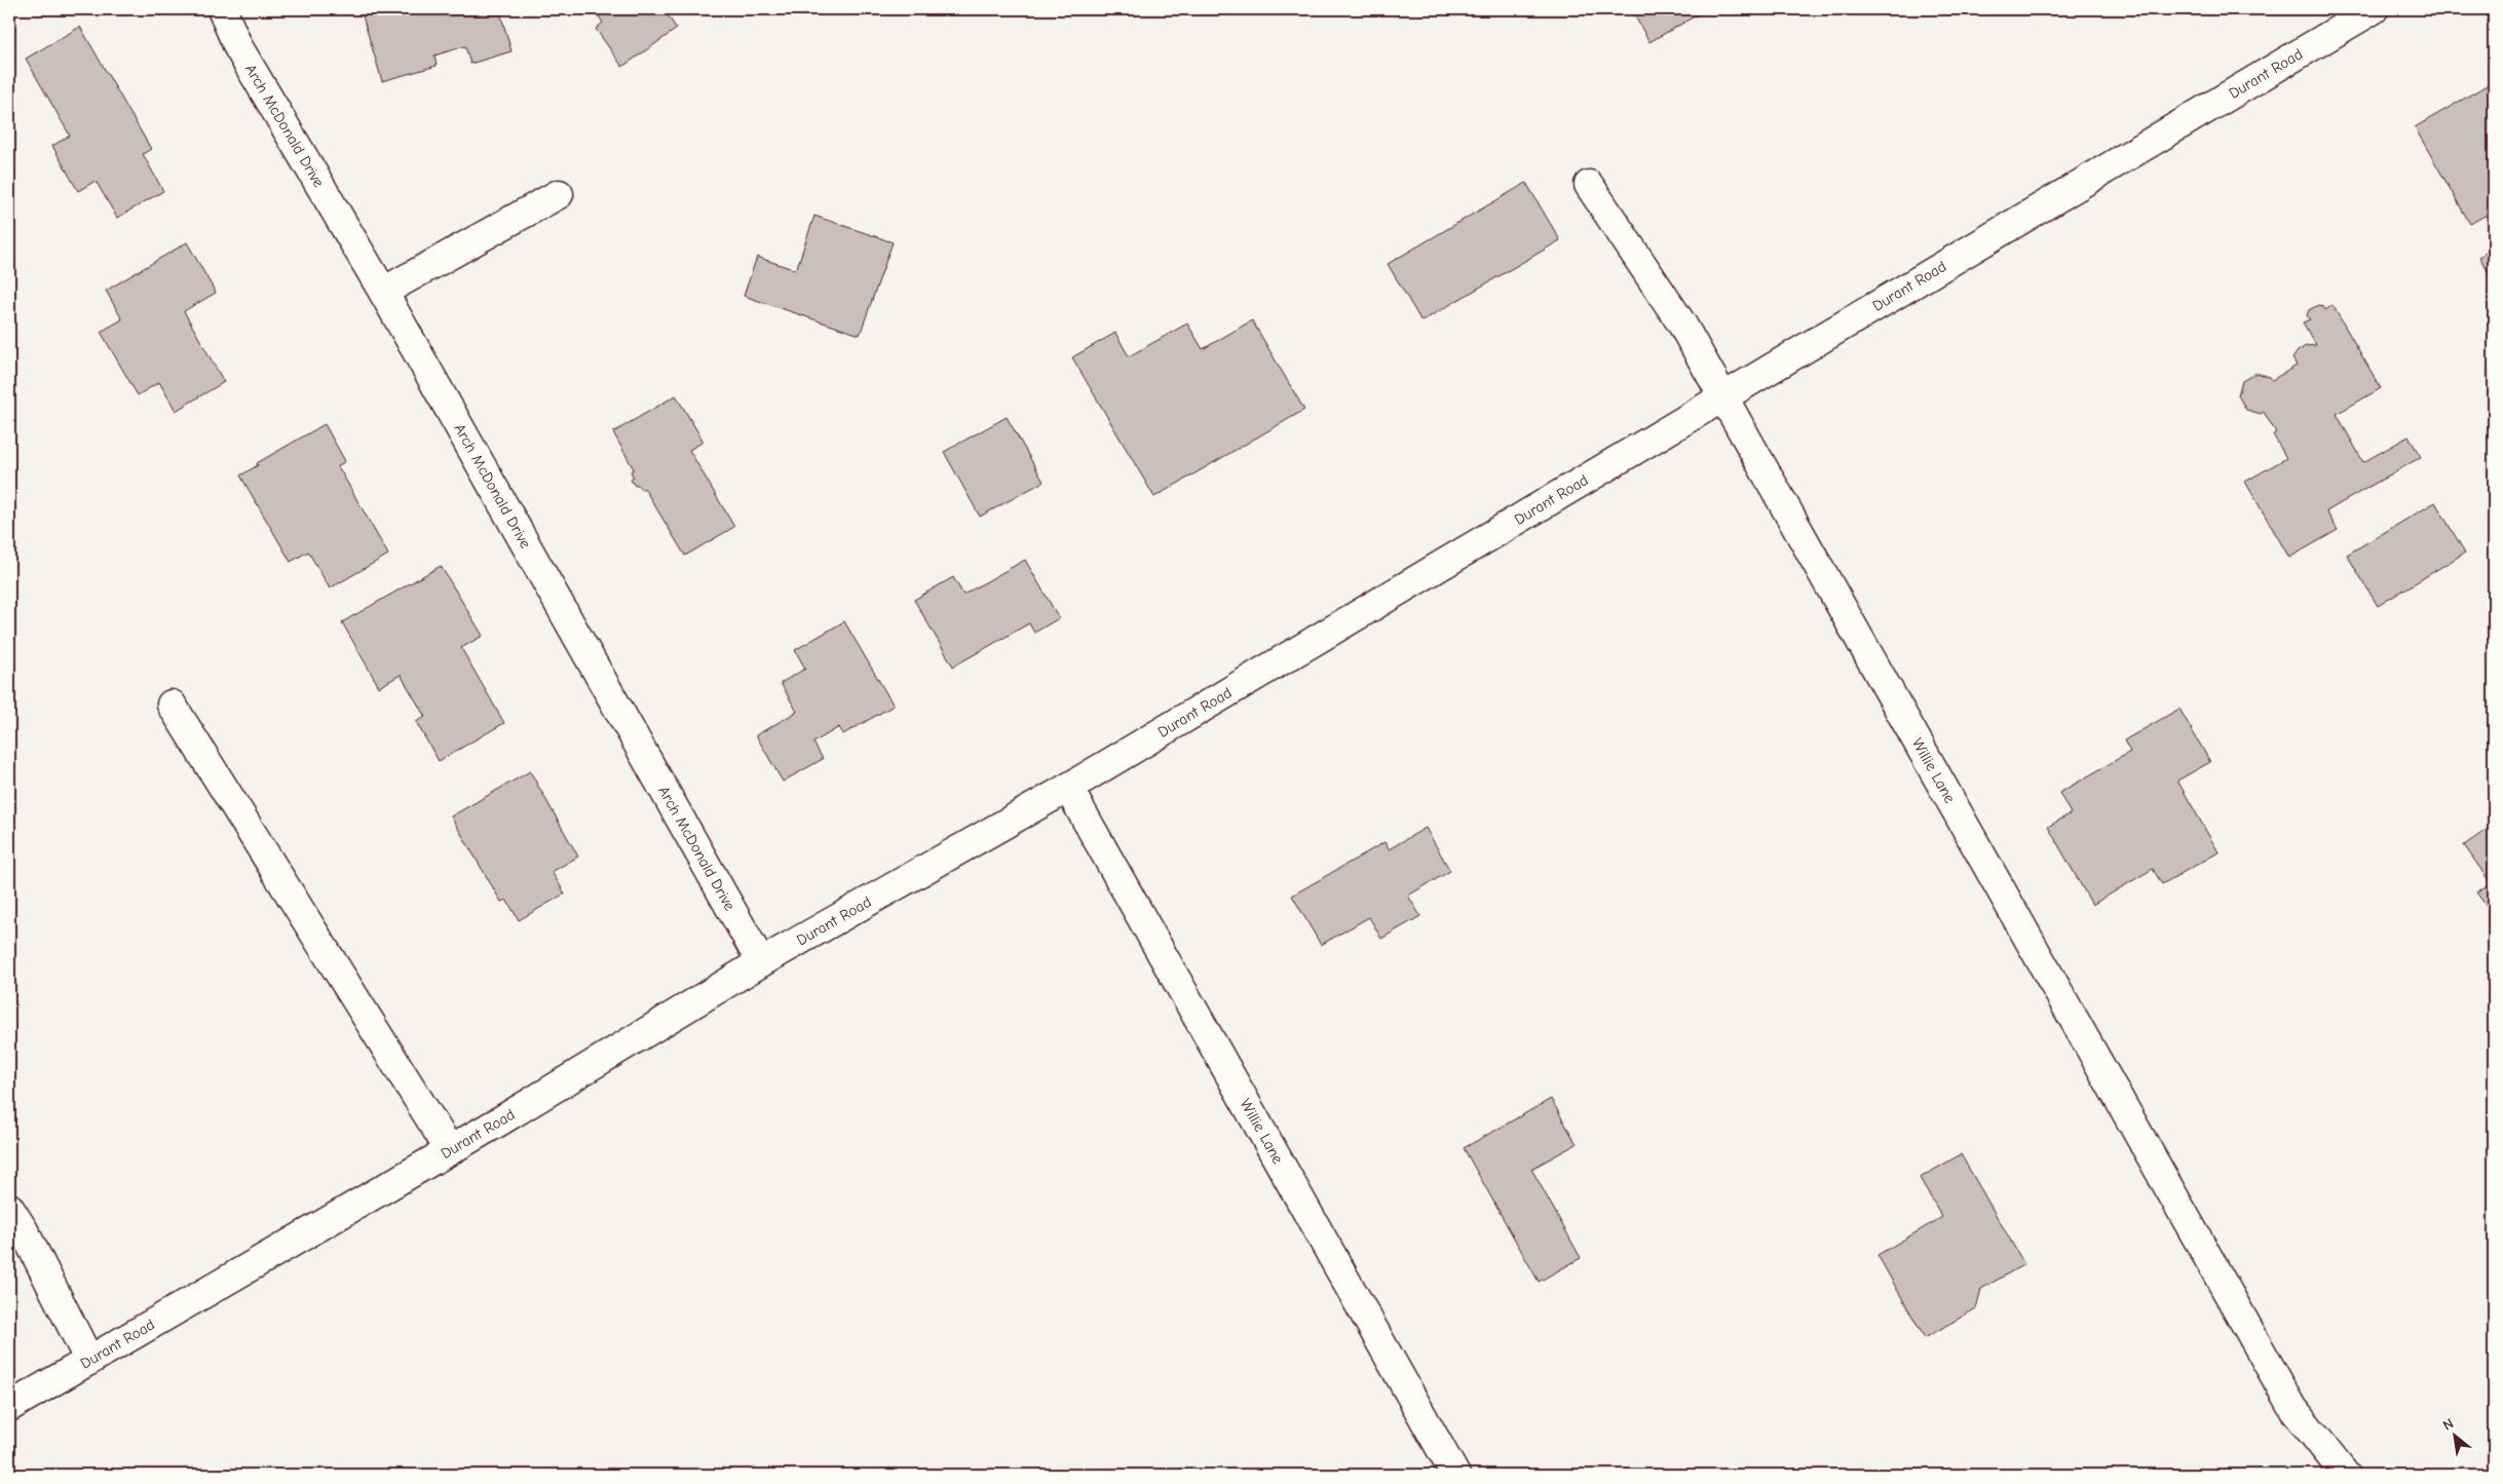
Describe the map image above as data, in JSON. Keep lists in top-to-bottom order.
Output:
{
  "streets": {
    "street": ["Durant Road", "Arch McDonald Drive", "Willie Lane"]
  },
  "crossings": [
    ["Durant Road", "Arch McDonald Drive"],
    ["Durant Road", "Willie Lane"]
  ],
  "north": "top left"
}
